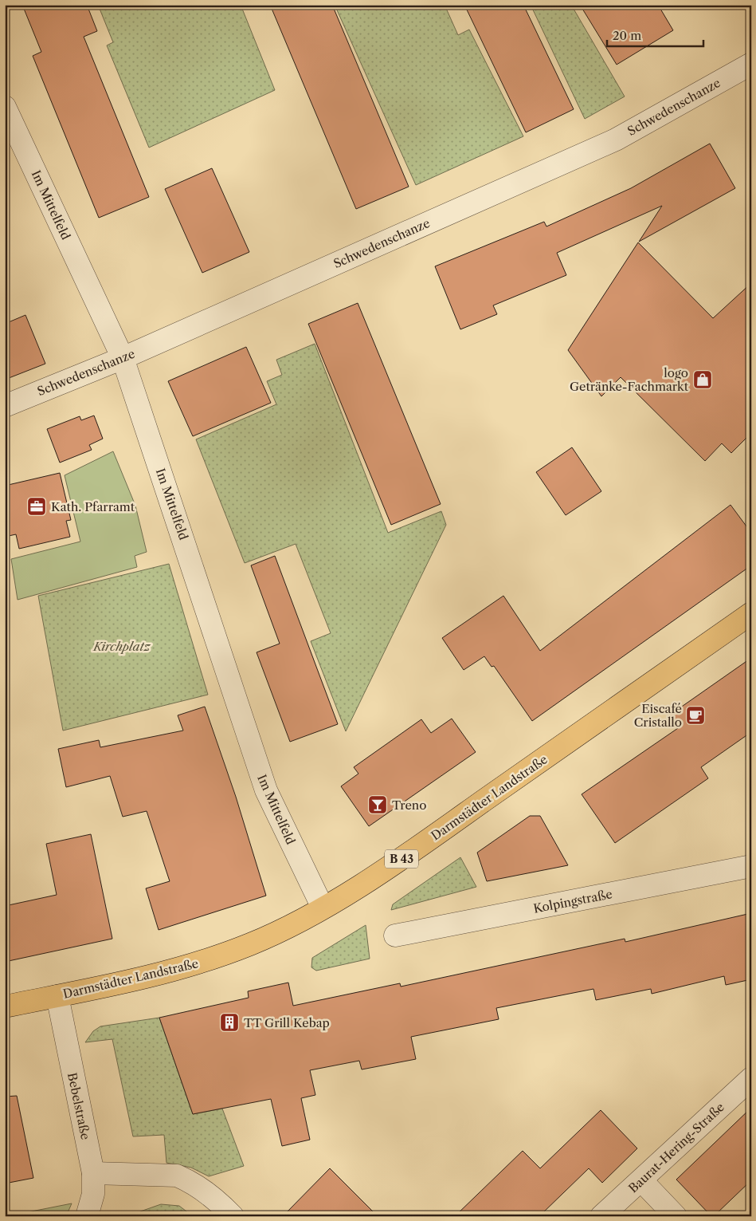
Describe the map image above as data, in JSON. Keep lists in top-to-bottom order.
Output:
{
  "streets": {
    "main road": ["Darmstädter Landstraße", "B 43"],
    "street": [
      "Schwedenschanze",
      "Im Mittelfeld",
      "Kolpingstraße",
      "Bebelstraße",
      "Baurat-Hering-Straße"
    ]
  },
  "crossings": [
    ["Schwedenschanze", "Im Mittelfeld"],
    ["Im Mittelfeld", "Darmstädter Landstraße"],
    ["Darmstädter Landstraße", "Bebelstraße"]
  ],
  "parks": ["Kirchplatz"],
  "places": {
    "shop": ["logo Getränke-Fachmarkt"],
    "office": ["Kath. Pfarramt"],
    "cafe": ["Eiscafé Cristallo"],
    "bar": ["Treno"],
    "building": ["TT Grill Kebap"]
  },
  "scale_bar": "20 m"
}
